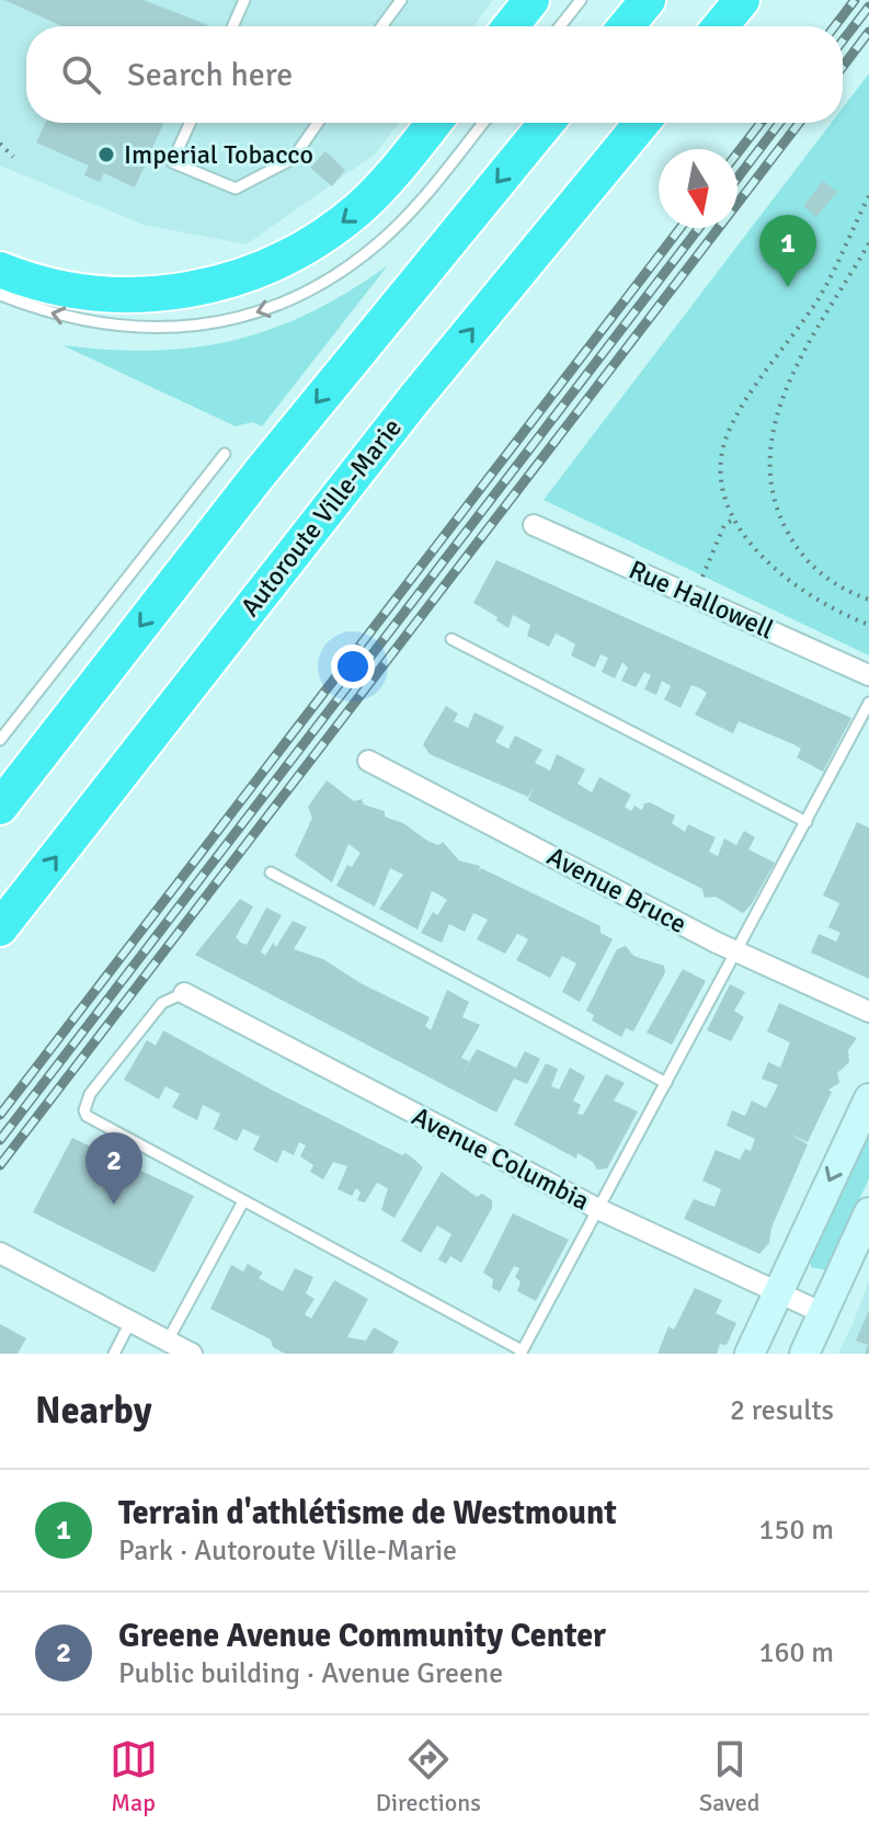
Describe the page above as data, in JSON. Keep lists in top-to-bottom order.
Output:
{
  "streets": {
    "highway": ["Autoroute Ville-Marie"],
    "street": ["Rue Hallowell", "Avenue Bruce", "Avenue Columbia"]
  },
  "places": ["Imperial Tobacco"],
  "north": "bottom",
  "page": {
    "search": "Search here",
    "pins": ["1", "2"],
    "heading": ["Nearby", "2 results"],
    "list": [
      {
        "mark": "1",
        "name": "Terrain d'athlétisme de Westmount",
        "note": "Park · Autoroute Ville-Marie",
        "value": "150 m"
      },
      {
        "mark": "2",
        "name": "Greene Avenue Community Center",
        "note": "Public building · Avenue Greene",
        "value": "160 m"
      }
    ],
    "nav": ["Map", "Directions", "Saved"]
  }
}
